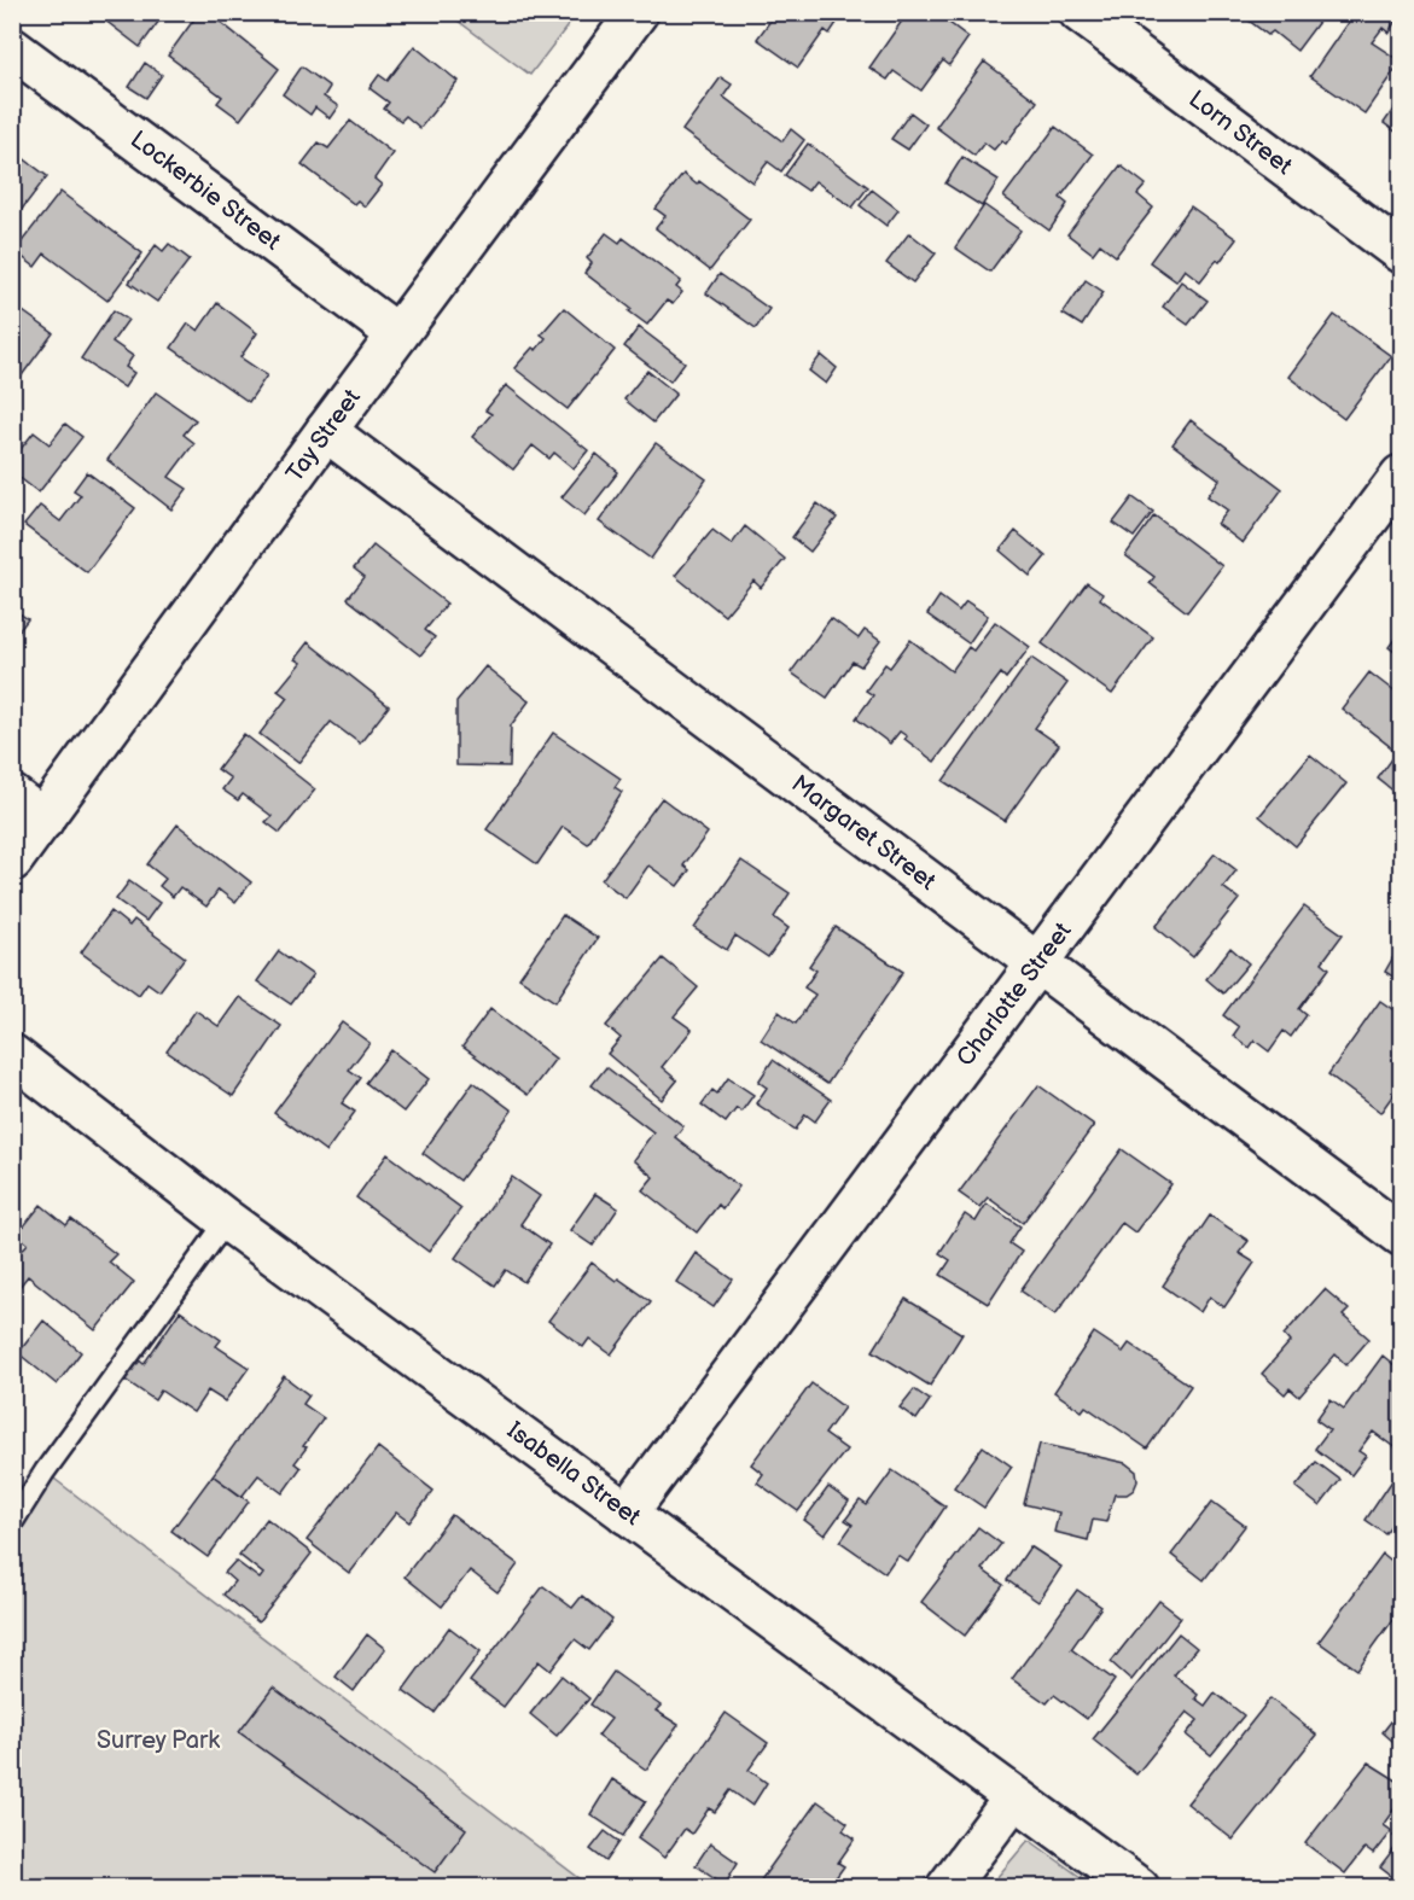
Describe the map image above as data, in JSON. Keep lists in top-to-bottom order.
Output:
{
  "streets": {
    "main road": [
      "Lorn Street",
      "Lockerbie Street",
      "Tay Street",
      "Margaret Street",
      "Charlotte Street",
      "Isabella Street"
    ]
  },
  "crossings": [
    ["Lockerbie Street", "Tay Street"],
    ["Tay Street", "Margaret Street"],
    ["Margaret Street", "Charlotte Street"],
    ["Charlotte Street", "Isabella Street"]
  ],
  "parks": ["Surrey Park"]
}
